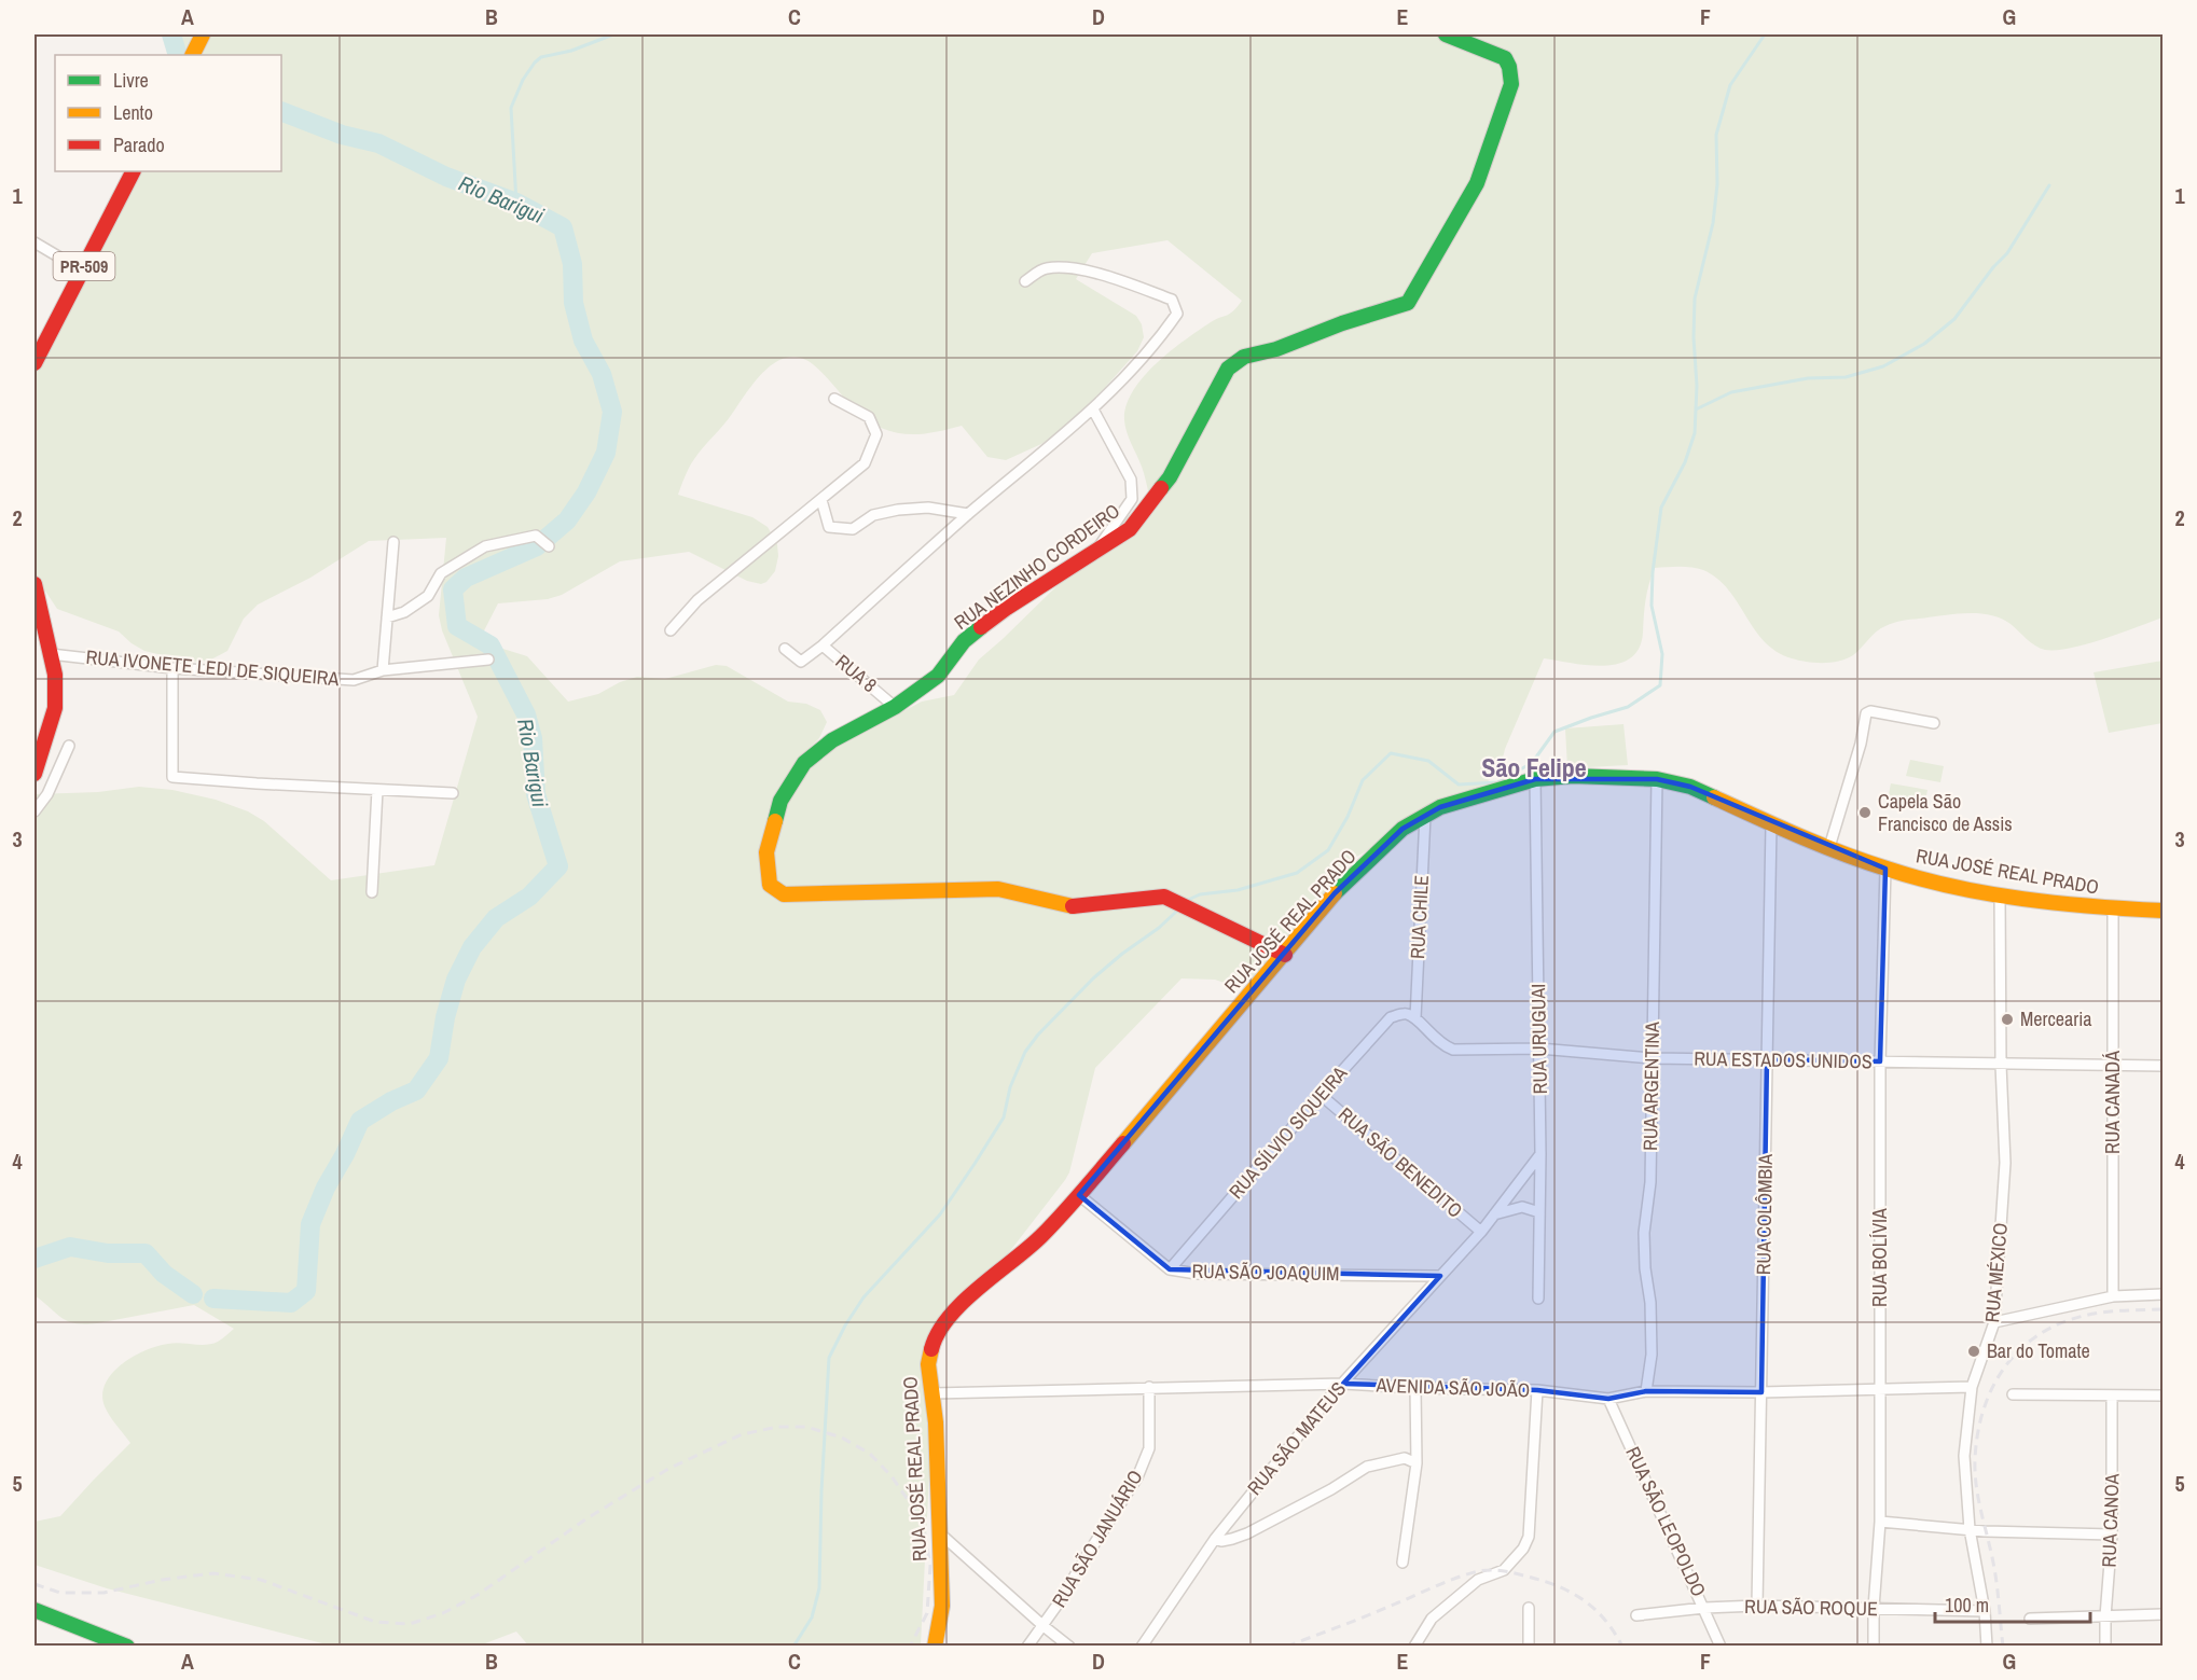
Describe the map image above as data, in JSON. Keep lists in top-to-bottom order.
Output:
{
  "streets": {
    "street": [
      "PR-509",
      "RUA NEZINHO CORDEIRO",
      "RUA IVONETE LEDI DE SIQUEIRA",
      "RUA 8",
      "RUA JOSÉ REAL PRADO",
      "RUA CHILE",
      "RUA URUGUAI",
      "RUA ESTADOS UNIDOS",
      "RUA ARGENTINA",
      "RUA CANADÁ",
      "RUA SÍLVIO SIQUEIRA",
      "RUA SÃO BENEDITO",
      "RUA COLÔMBIA",
      "RUA BOLÍVIA",
      "RUA SÃO JOAQUIM",
      "RUA MÉXICO",
      "AVENIDA SÃO JOÃO",
      "RUA SÃO MATEUS",
      "RUA CANOA",
      "RUA SÃO LEOPOLDO",
      "RUA SÃO JANUÁRIO",
      "RUA SÃO ROQUE"
    ]
  },
  "crossings": [
    ["RUA NEZINHO CORDEIRO", "RUA 8"],
    ["RUA NEZINHO CORDEIRO", "RUA JOSÉ REAL PRADO"],
    ["RUA JOSÉ REAL PRADO", "RUA CHILE"],
    ["RUA JOSÉ REAL PRADO", "RUA URUGUAI"],
    ["RUA JOSÉ REAL PRADO", "RUA ARGENTINA"],
    ["RUA JOSÉ REAL PRADO", "RUA CANADÁ"],
    ["RUA JOSÉ REAL PRADO", "RUA COLÔMBIA"],
    ["RUA JOSÉ REAL PRADO", "RUA BOLÍVIA"],
    ["RUA JOSÉ REAL PRADO", "RUA SÃO JOAQUIM"],
    ["RUA JOSÉ REAL PRADO", "RUA MÉXICO"],
    ["RUA JOSÉ REAL PRADO", "AVENIDA SÃO JOÃO"],
    ["RUA CHILE", "RUA ESTADOS UNIDOS"],
    ["RUA CHILE", "RUA SÍLVIO SIQUEIRA"],
    ["RUA URUGUAI", "RUA ESTADOS UNIDOS"],
    ["RUA URUGUAI", "RUA SÃO MATEUS"],
    ["RUA ESTADOS UNIDOS", "RUA ARGENTINA"],
    ["RUA ESTADOS UNIDOS", "RUA CANADÁ"],
    ["RUA ESTADOS UNIDOS", "RUA SÍLVIO SIQUEIRA"],
    ["RUA ESTADOS UNIDOS", "RUA COLÔMBIA"],
    ["RUA ESTADOS UNIDOS", "RUA BOLÍVIA"],
    ["RUA ESTADOS UNIDOS", "RUA MÉXICO"],
    ["RUA ARGENTINA", "AVENIDA SÃO JOÃO"],
    ["RUA SÍLVIO SIQUEIRA", "RUA SÃO BENEDITO"],
    ["RUA SÍLVIO SIQUEIRA", "RUA SÃO JOAQUIM"],
    ["RUA SÃO BENEDITO", "RUA SÃO MATEUS"],
    ["RUA COLÔMBIA", "AVENIDA SÃO JOÃO"],
    ["RUA COLÔMBIA", "RUA SÃO ROQUE"],
    ["RUA BOLÍVIA", "AVENIDA SÃO JOÃO"],
    ["RUA BOLÍVIA", "RUA SÃO ROQUE"],
    ["RUA SÃO JOAQUIM", "RUA SÃO MATEUS"],
    ["RUA MÉXICO", "AVENIDA SÃO JOÃO"],
    ["RUA MÉXICO", "RUA SÃO ROQUE"],
    ["AVENIDA SÃO JOÃO", "RUA SÃO MATEUS"],
    ["AVENIDA SÃO JOÃO", "RUA SÃO LEOPOLDO"],
    ["AVENIDA SÃO JOÃO", "RUA SÃO JANUÁRIO"],
    ["RUA SÃO LEOPOLDO", "RUA SÃO ROQUE"]
  ],
  "districts": ["São Felipe"],
  "water": ["Rio Barigui"],
  "places": ["Capela São Francisco de Assis", "Mercearia", "Bar do Tomate"],
  "legend": ["Livre", "Lento", "Parado"],
  "scale_bar": "100 m",
  "grid": {
    "columns": [
      "A",
      "B",
      "C",
      "D",
      "E",
      "F",
      "G"
    ],
    "rows": [
      "1",
      "2",
      "3",
      "4",
      "5"
    ]
  }
}
